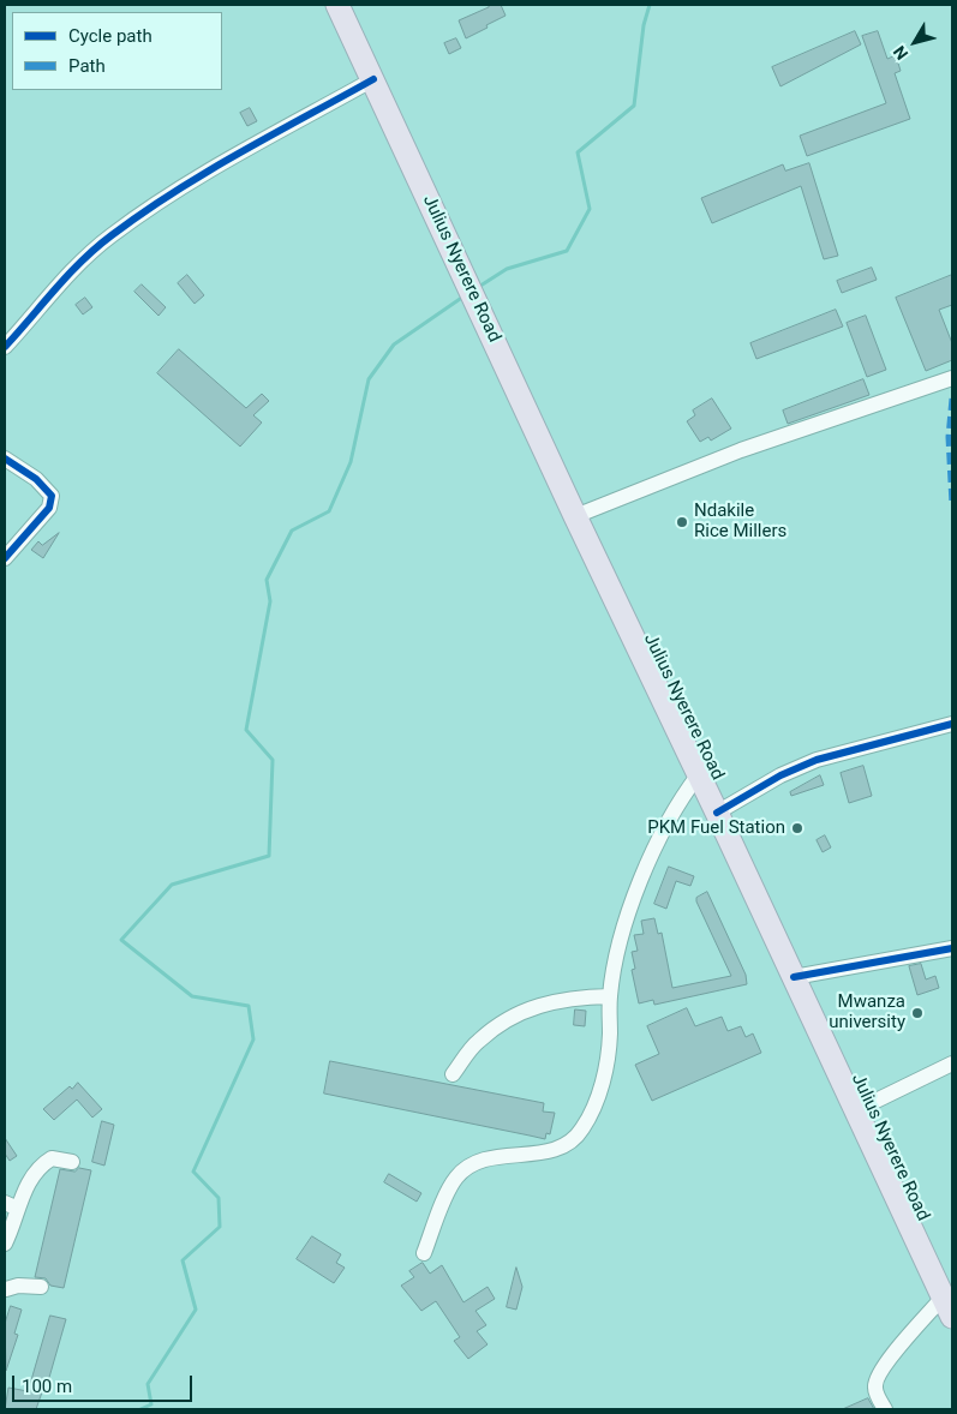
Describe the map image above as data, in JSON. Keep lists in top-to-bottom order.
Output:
{
  "streets": {
    "highway": ["Julius Nyerere Road"]
  },
  "places": ["Ndakile Rice Millers", "PKM Fuel Station", "Mwanza university"],
  "legend": ["Cycle path", "Path"],
  "scale_bar": "100 m",
  "north": "bottom left"
}
